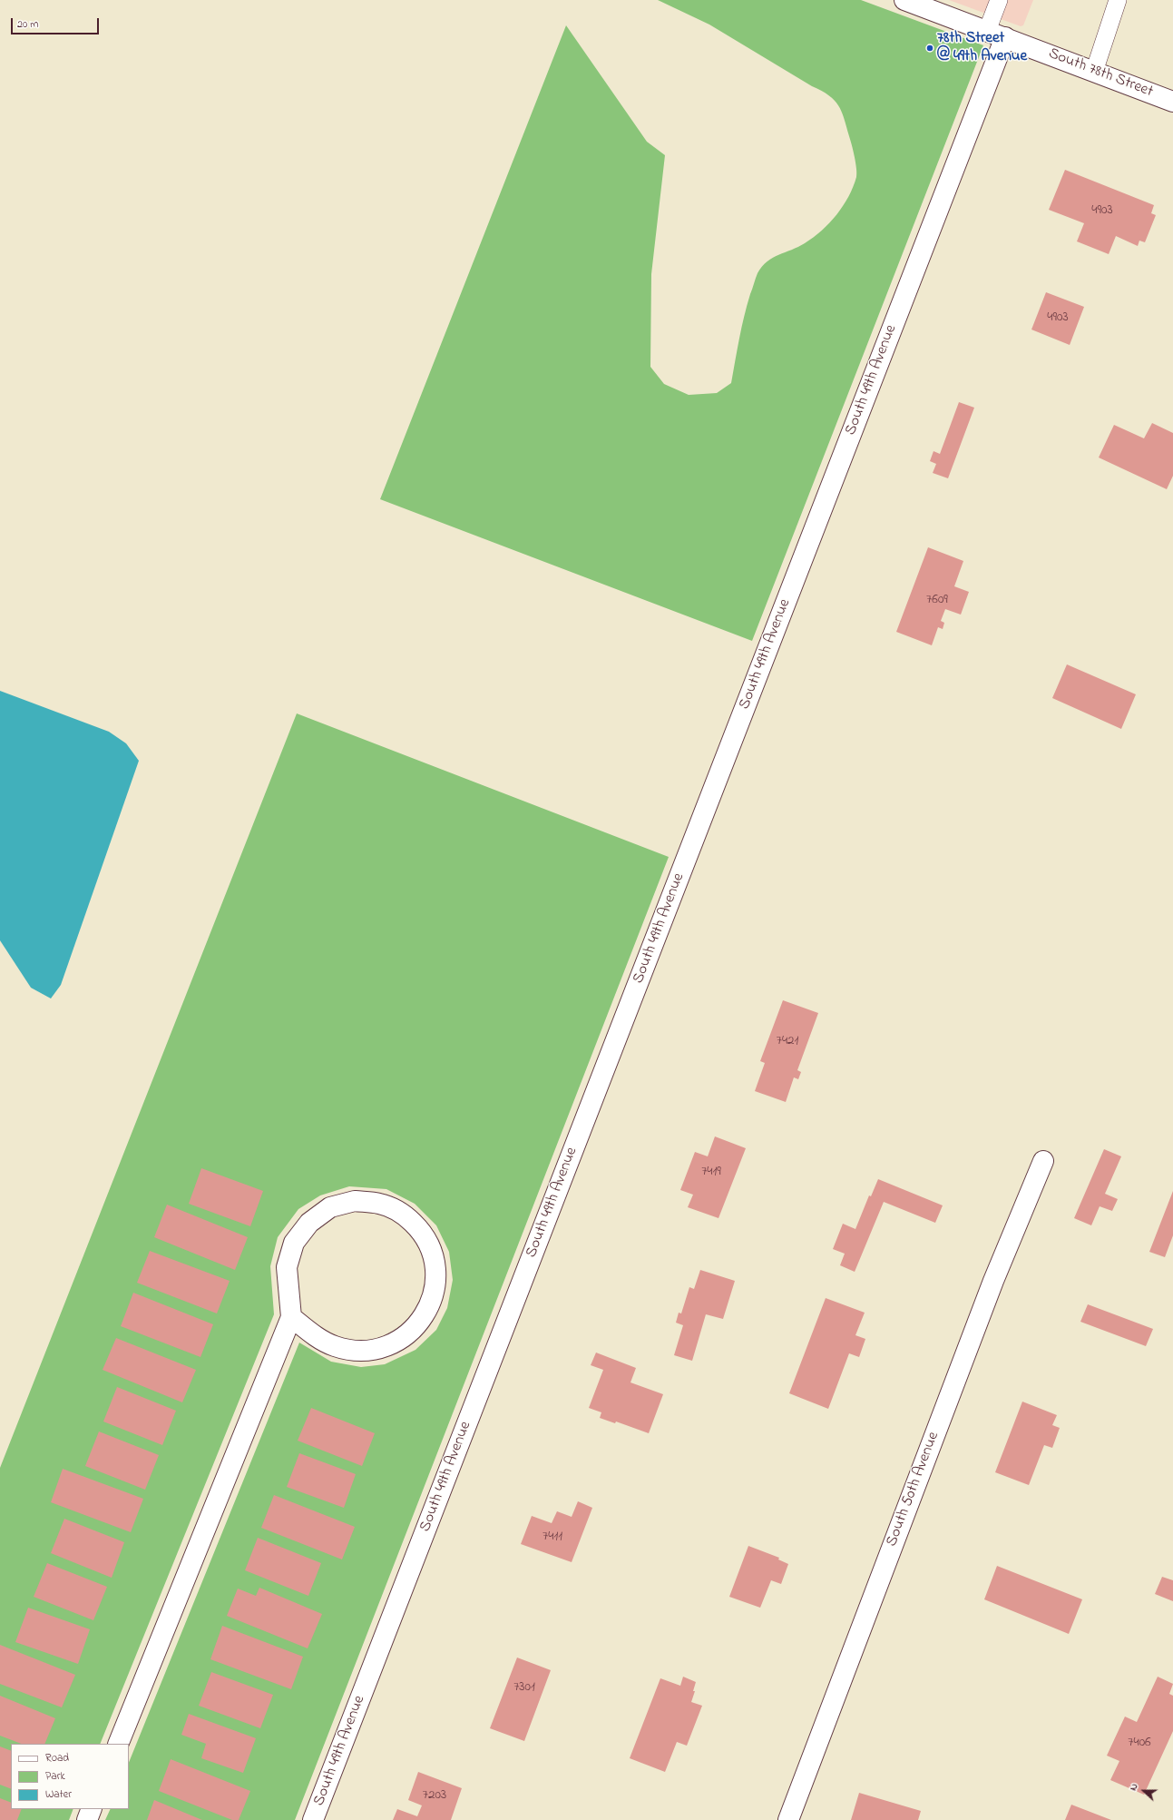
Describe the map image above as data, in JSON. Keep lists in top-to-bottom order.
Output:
{
  "streets": {
    "street": ["South 78th Street", "South 49th Avenue", "South 50th Avenue"]
  },
  "crossings": [
    ["South 78th Street", "South 49th Avenue"]
  ],
  "places": ["78th Street @ 49th Avenue"],
  "house_numbers": [
    "4903",
    "4903",
    "7609",
    "7421",
    "7419",
    "7411",
    "7301",
    "7406",
    "7203"
  ],
  "legend": ["Road", "Park", "Water"],
  "scale_bar": "20 m",
  "north": "left"
}
